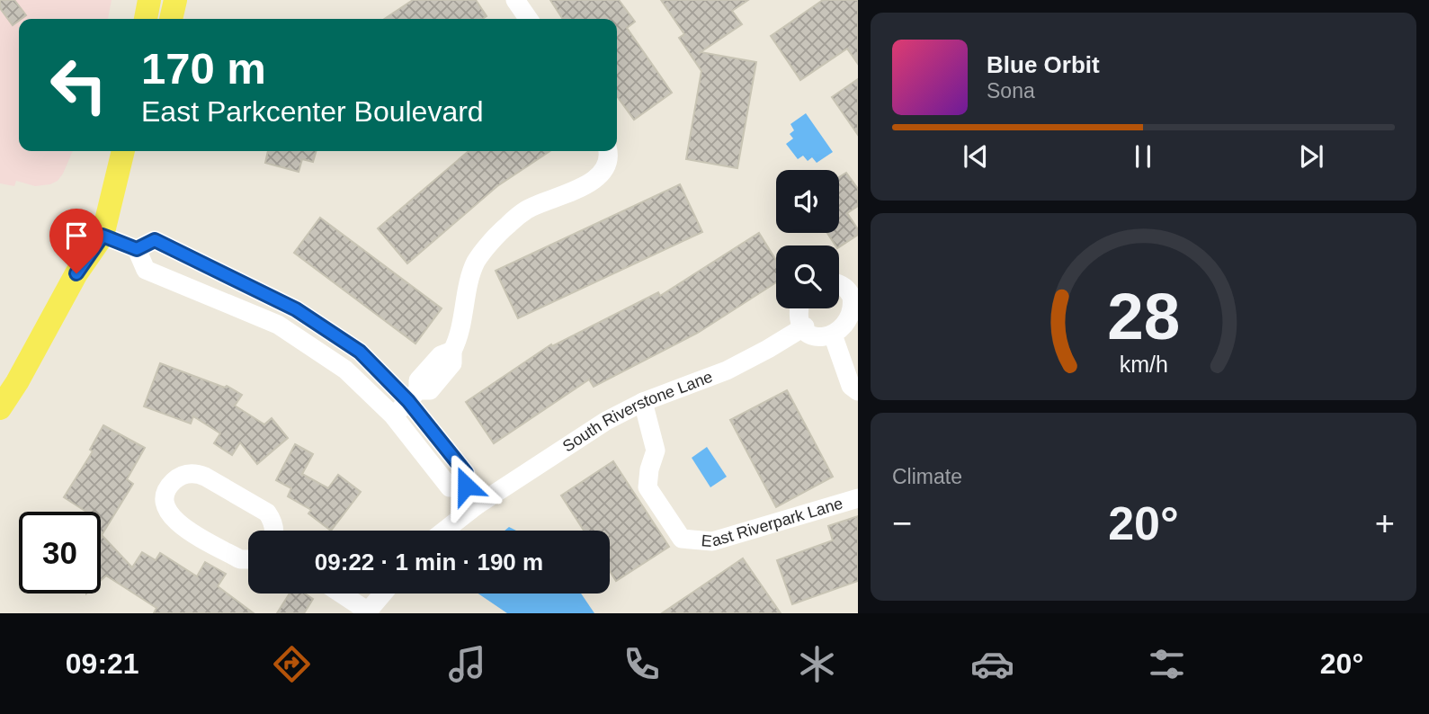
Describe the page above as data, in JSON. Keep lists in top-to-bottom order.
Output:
{
  "streets": {
    "street": ["South Riverstone Lane", "East Riverpark Lane"]
  },
  "crossings": [
    ["South Riverstone Lane", "East Riverpark Lane"]
  ],
  "page": {
    "turn": ["170 m", "East Parkcenter Boulevard"],
    "song": ["Blue Orbit", "Sona"],
    "tile": "Climate",
    "heat": ["−", "20°", "+"],
    "limit": "30",
    "trip": "09:22 · 1 min · 190 m",
    "tabs": ["09:21", "20°"],
    "gauge": ["28", "km/h"]
  }
}
